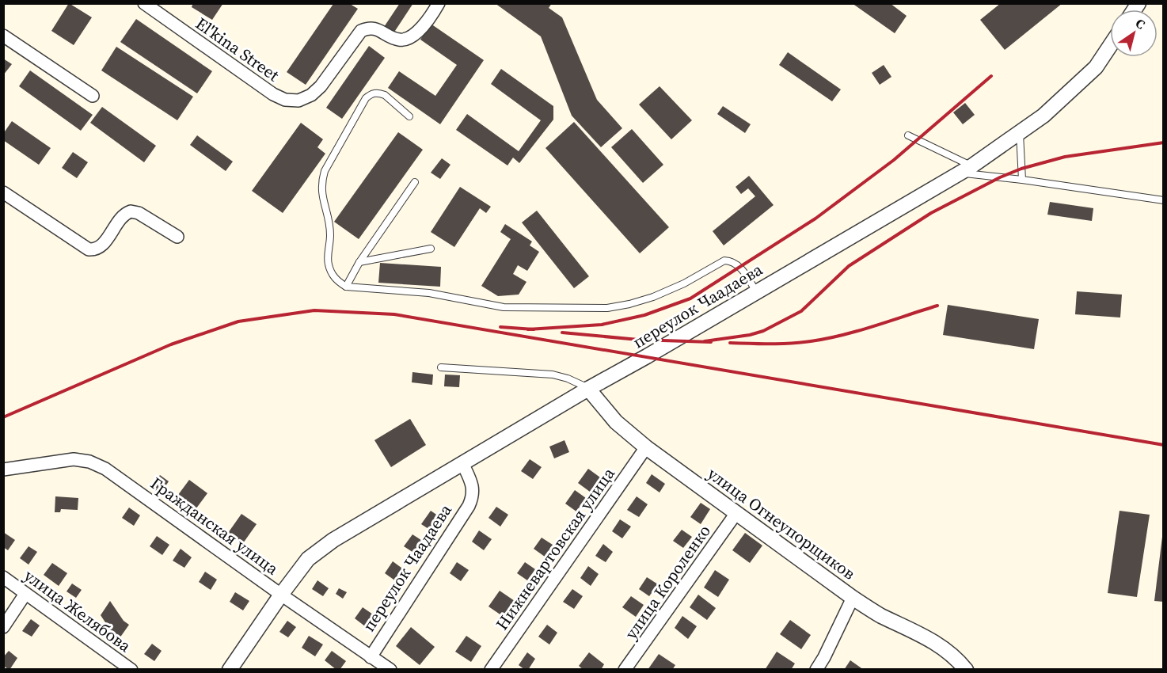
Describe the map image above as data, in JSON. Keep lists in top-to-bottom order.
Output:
{
  "streets": {
    "street": [
      "El'kina Street",
      "переулок Чаадаева",
      "улица Огнеупорщиков",
      "Гражданская улица",
      "Нижневартовская улица",
      "улица Короленко",
      "улица Желябова"
    ]
  },
  "crossings": [
    ["переулок Чаадаева", "улица Огнеупорщиков"],
    ["переулок Чаадаева", "Гражданская улица"],
    ["улица Огнеупорщиков", "Нижневартовская улица"],
    ["улица Огнеупорщиков", "улица Короленко"]
  ],
  "north": "top right"
}
